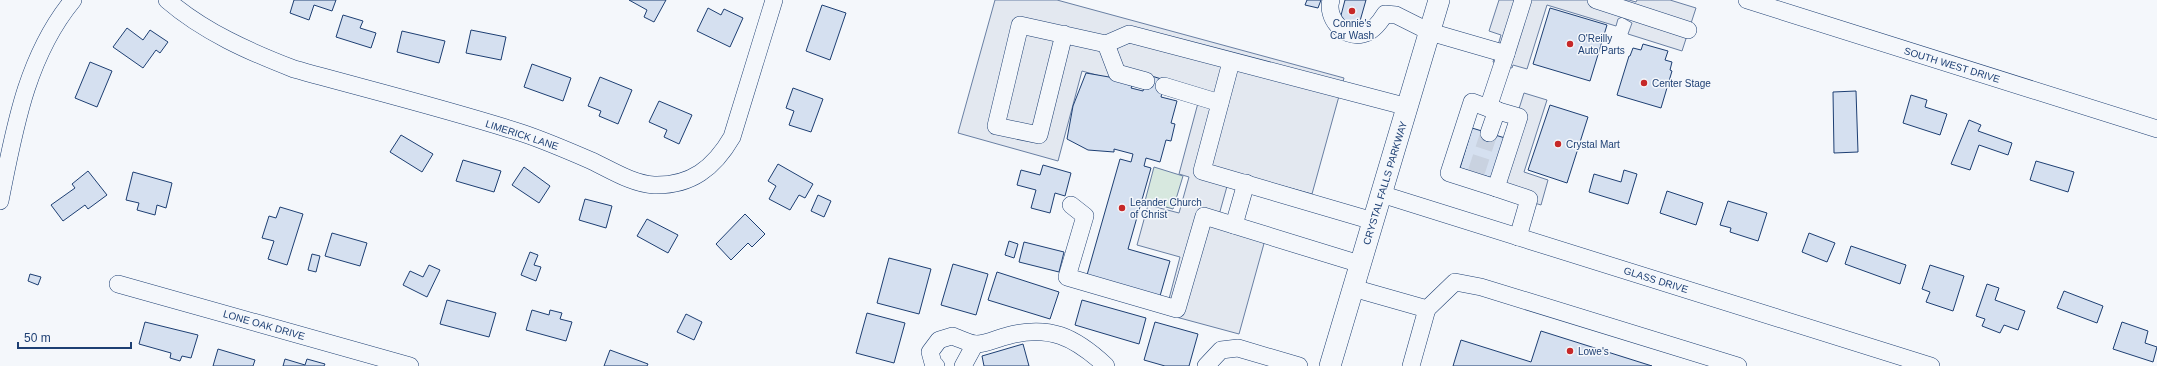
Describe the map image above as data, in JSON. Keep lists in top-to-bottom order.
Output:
{
  "streets": {
    "main road": ["CRYSTAL FALLS PARKWAY"],
    "street": [
      "SOUTH WEST DRIVE",
      "LIMERICK LANE",
      "GLASS DRIVE",
      "LONE OAK DRIVE"
    ]
  },
  "crossings": [
    ["CRYSTAL FALLS PARKWAY", "GLASS DRIVE"]
  ],
  "places": [
    "Connie's Car Wash",
    "O'Reilly Auto Parts",
    "Center Stage",
    "Crystal Mart",
    "Leander Church of Christ",
    "Lowe's"
  ],
  "scale_bar": "50 m"
}
